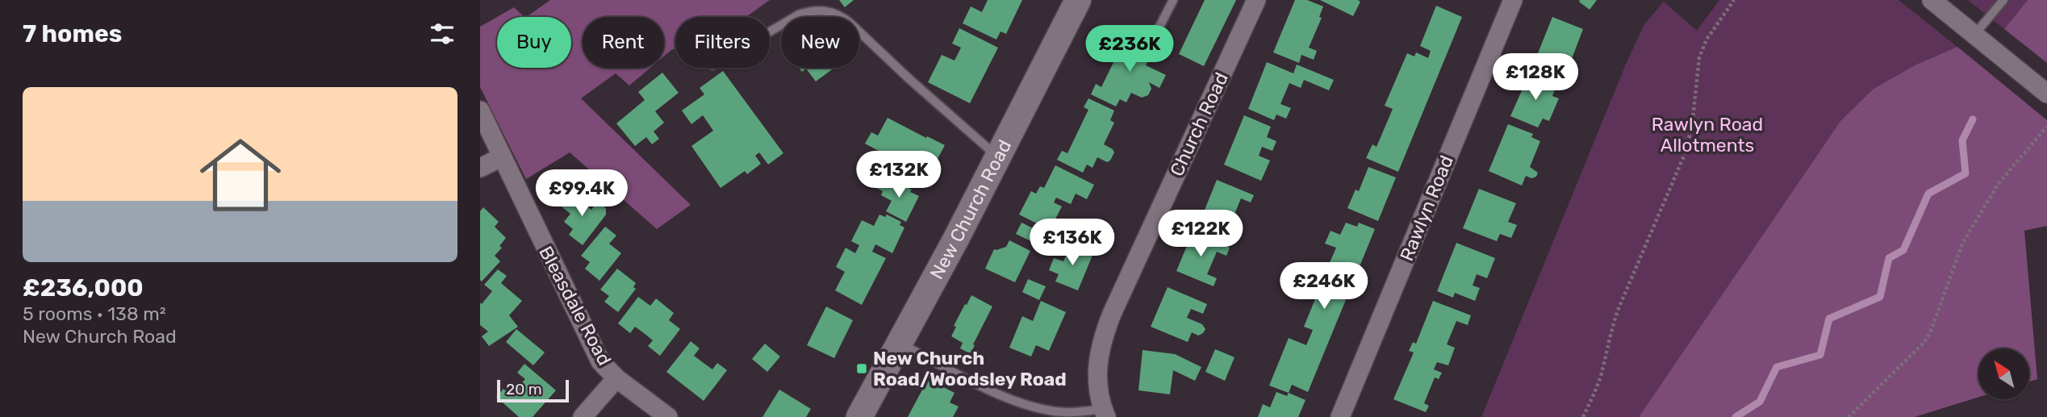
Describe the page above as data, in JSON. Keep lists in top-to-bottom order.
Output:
{
  "streets": {
    "street": [
      "Church Road",
      "Rawlyn Road",
      "New Church Road",
      "Bleasdale Road"
    ]
  },
  "parks": ["Rawlyn Road Allotments"],
  "places": {
    "transit": ["New Church Road/Woodsley Road"]
  },
  "scale_bar": "20 m",
  "north": "top left",
  "page": {
    "heading": "7 homes",
    "chip": [
      "Buy",
      "Rent",
      "Filters",
      "New"
    ],
    "price": [
      "£236K",
      "£128K",
      "£132K",
      "£99.4K",
      "£122K",
      "£136K",
      "£246K"
    ],
    "list": [
      {
        "name": "£236,000",
        "note": "5 rooms · 138 m² · New Church Road"
      }
    ],
    "scale": "20 m"
  }
}
